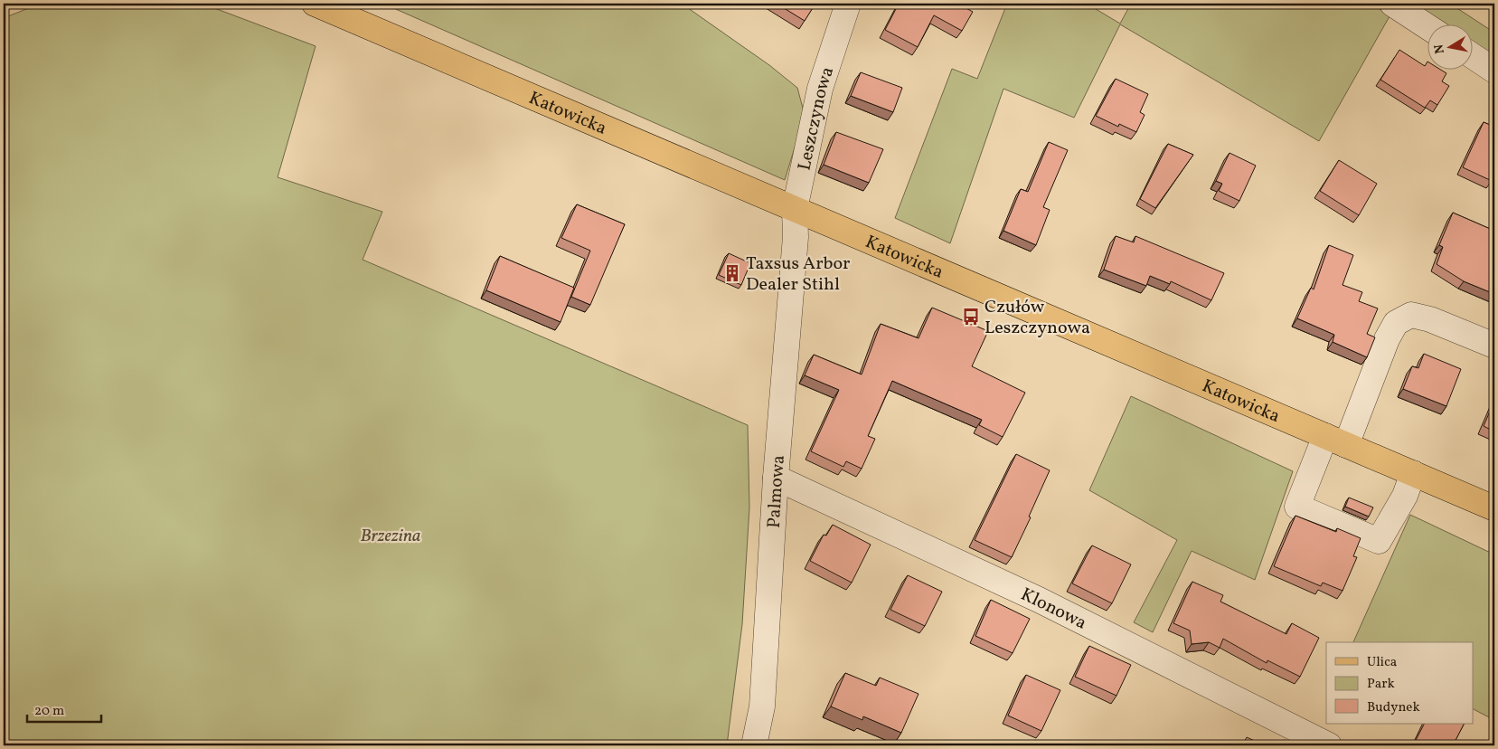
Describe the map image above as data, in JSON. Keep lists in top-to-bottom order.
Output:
{
  "streets": {
    "main road": ["Katowicka"],
    "street": ["Leszczynowa", "Palmowa", "Klonowa"]
  },
  "crossings": [
    ["Katowicka", "Leszczynowa"],
    ["Leszczynowa", "Palmowa"],
    ["Palmowa", "Klonowa"]
  ],
  "parks": ["Brzezina"],
  "places": {
    "building": ["Taxsus Arbor Dealer Stihl"],
    "bus stop": ["Czułów Leszczynowa"]
  },
  "legend": ["Ulica", "Park", "Budynek"],
  "scale_bar": "20 m",
  "north": "left"
}
